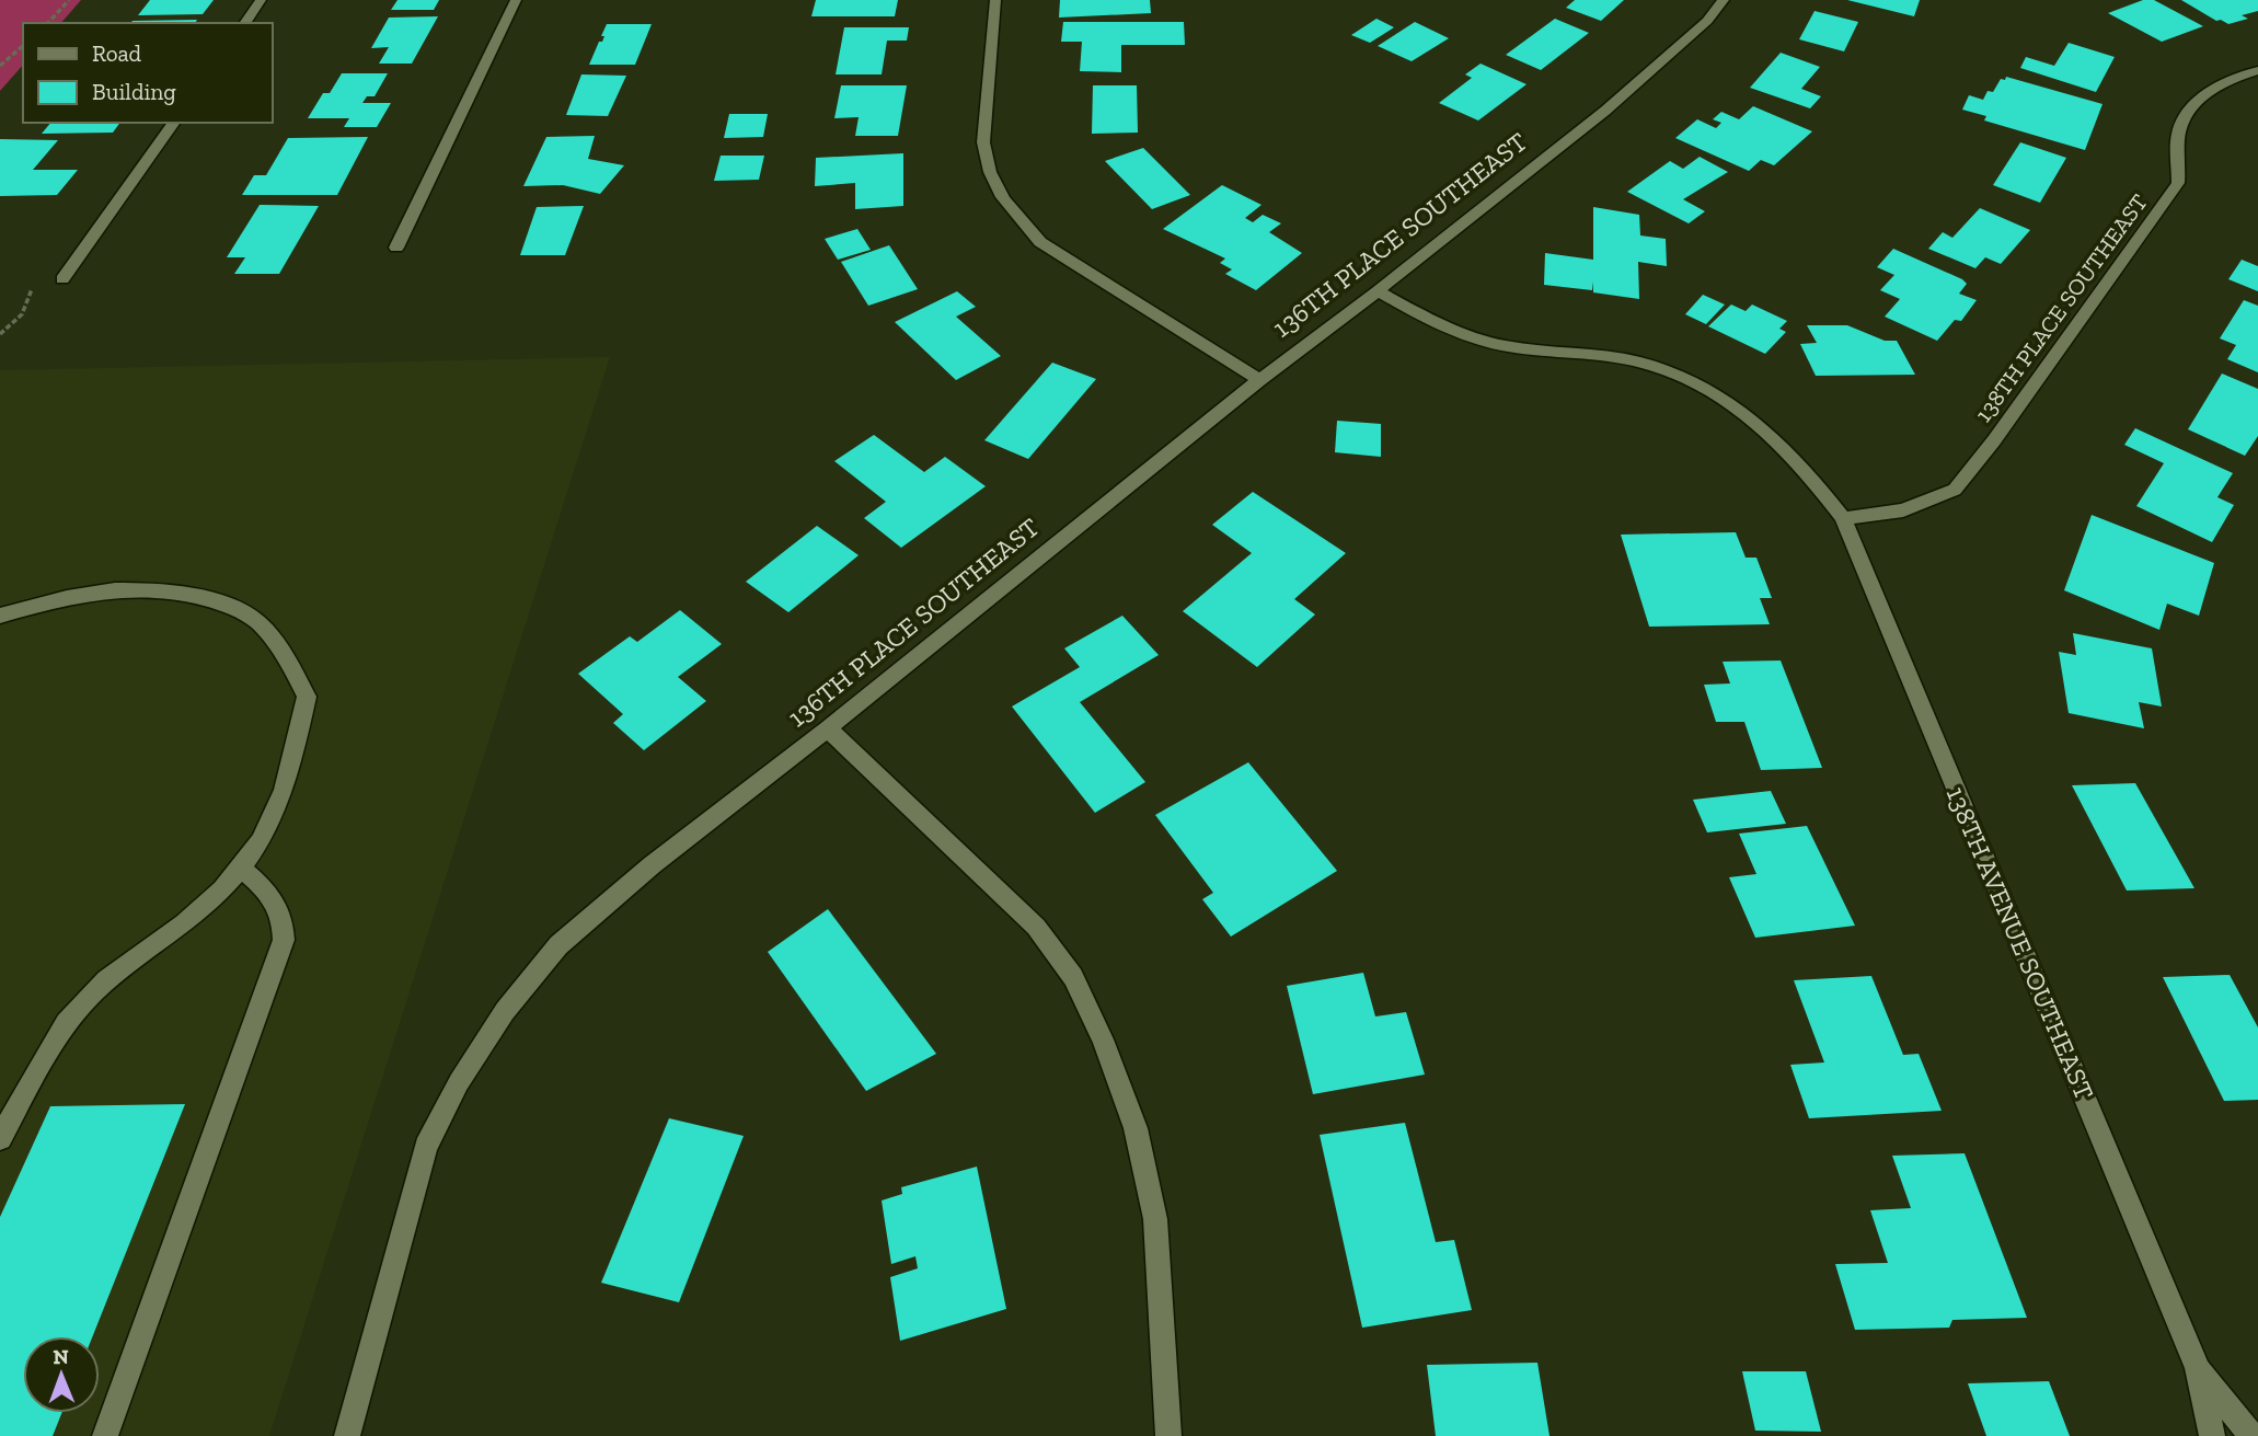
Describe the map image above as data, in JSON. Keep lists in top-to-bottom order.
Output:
{
  "streets": {
    "street": ["136TH PLACE SOUTHEAST", "138TH PLACE SOUTHEAST", "138TH AVENUE SOUTHEAST"]
  },
  "crossings": [
    ["136TH PLACE SOUTHEAST", "138TH AVENUE SOUTHEAST"],
    ["138TH PLACE SOUTHEAST", "138TH AVENUE SOUTHEAST"]
  ],
  "legend": ["Road", "Building"],
  "north": "top"
}
